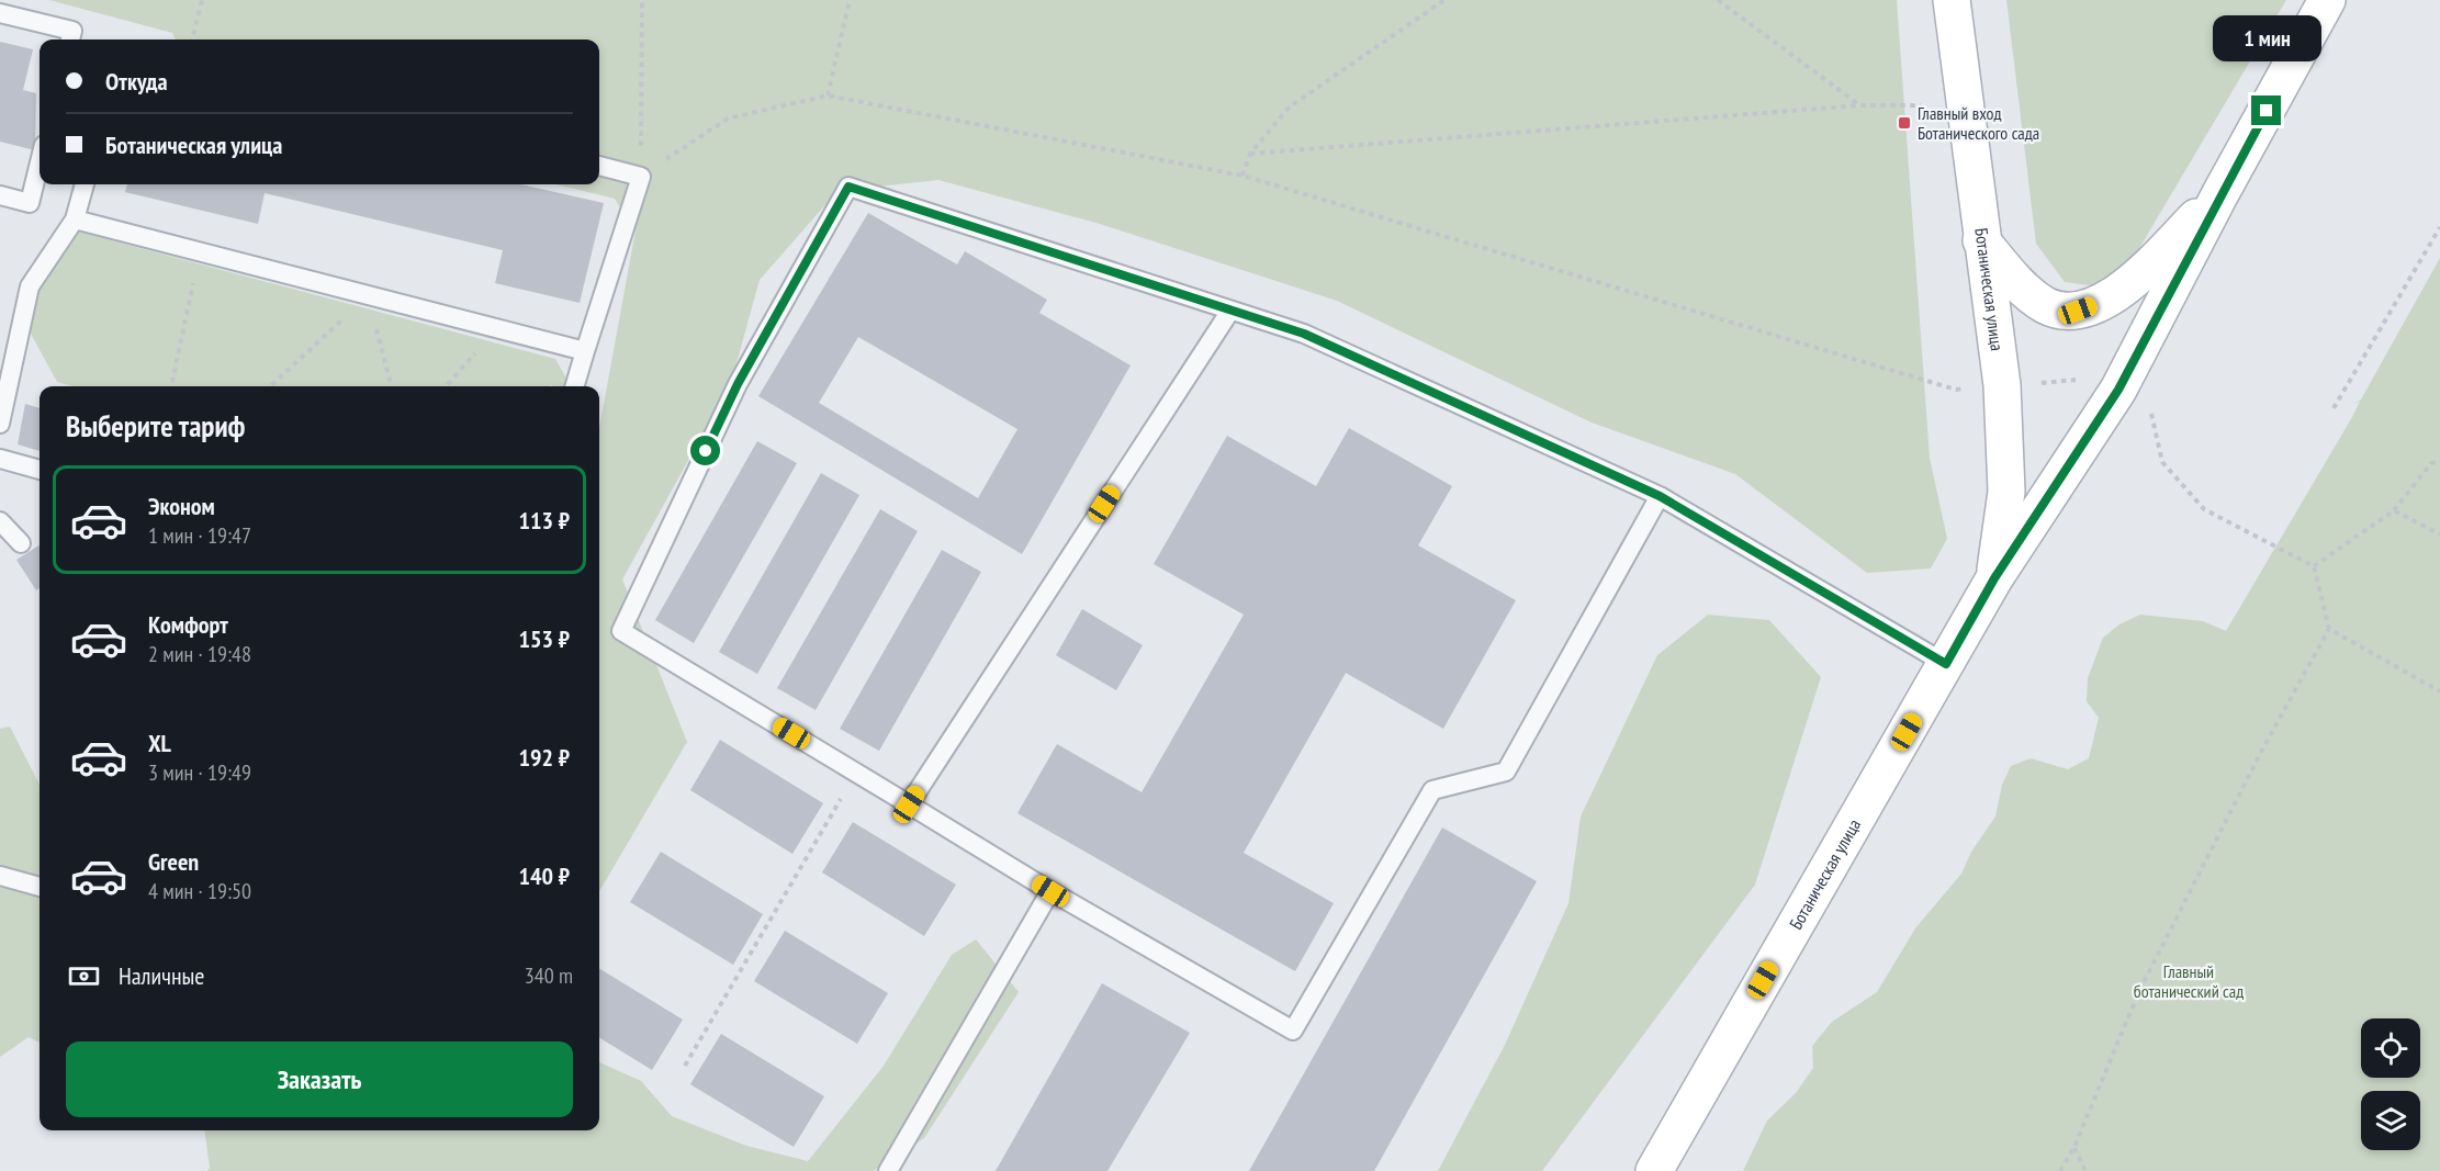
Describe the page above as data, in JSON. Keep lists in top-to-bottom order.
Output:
{
  "streets": {
    "main road": ["Ботаническая улица"]
  },
  "parks": ["Главный ботанический сад"],
  "places": {
    "transit": ["Главный вход Ботанического сада"]
  },
  "page": {
    "bubble": "1 мин",
    "banner": ["Откуда", "Ботаническая улица"],
    "heading": "Выберите тариф",
    "list": [
      {
        "name": "Эконом",
        "note": "1 мин · 19:47",
        "value": "113 ₽"
      },
      {
        "name": "Комфорт",
        "note": "2 мин · 19:48",
        "value": "153 ₽"
      },
      {
        "name": "XL",
        "note": "3 мин · 19:49",
        "value": "192 ₽"
      },
      {
        "name": "Green",
        "note": "4 мин · 19:50",
        "value": "140 ₽"
      }
    ],
    "pay": ["Наличные", "340 m"],
    "buttons": "Заказать"
  }
}
